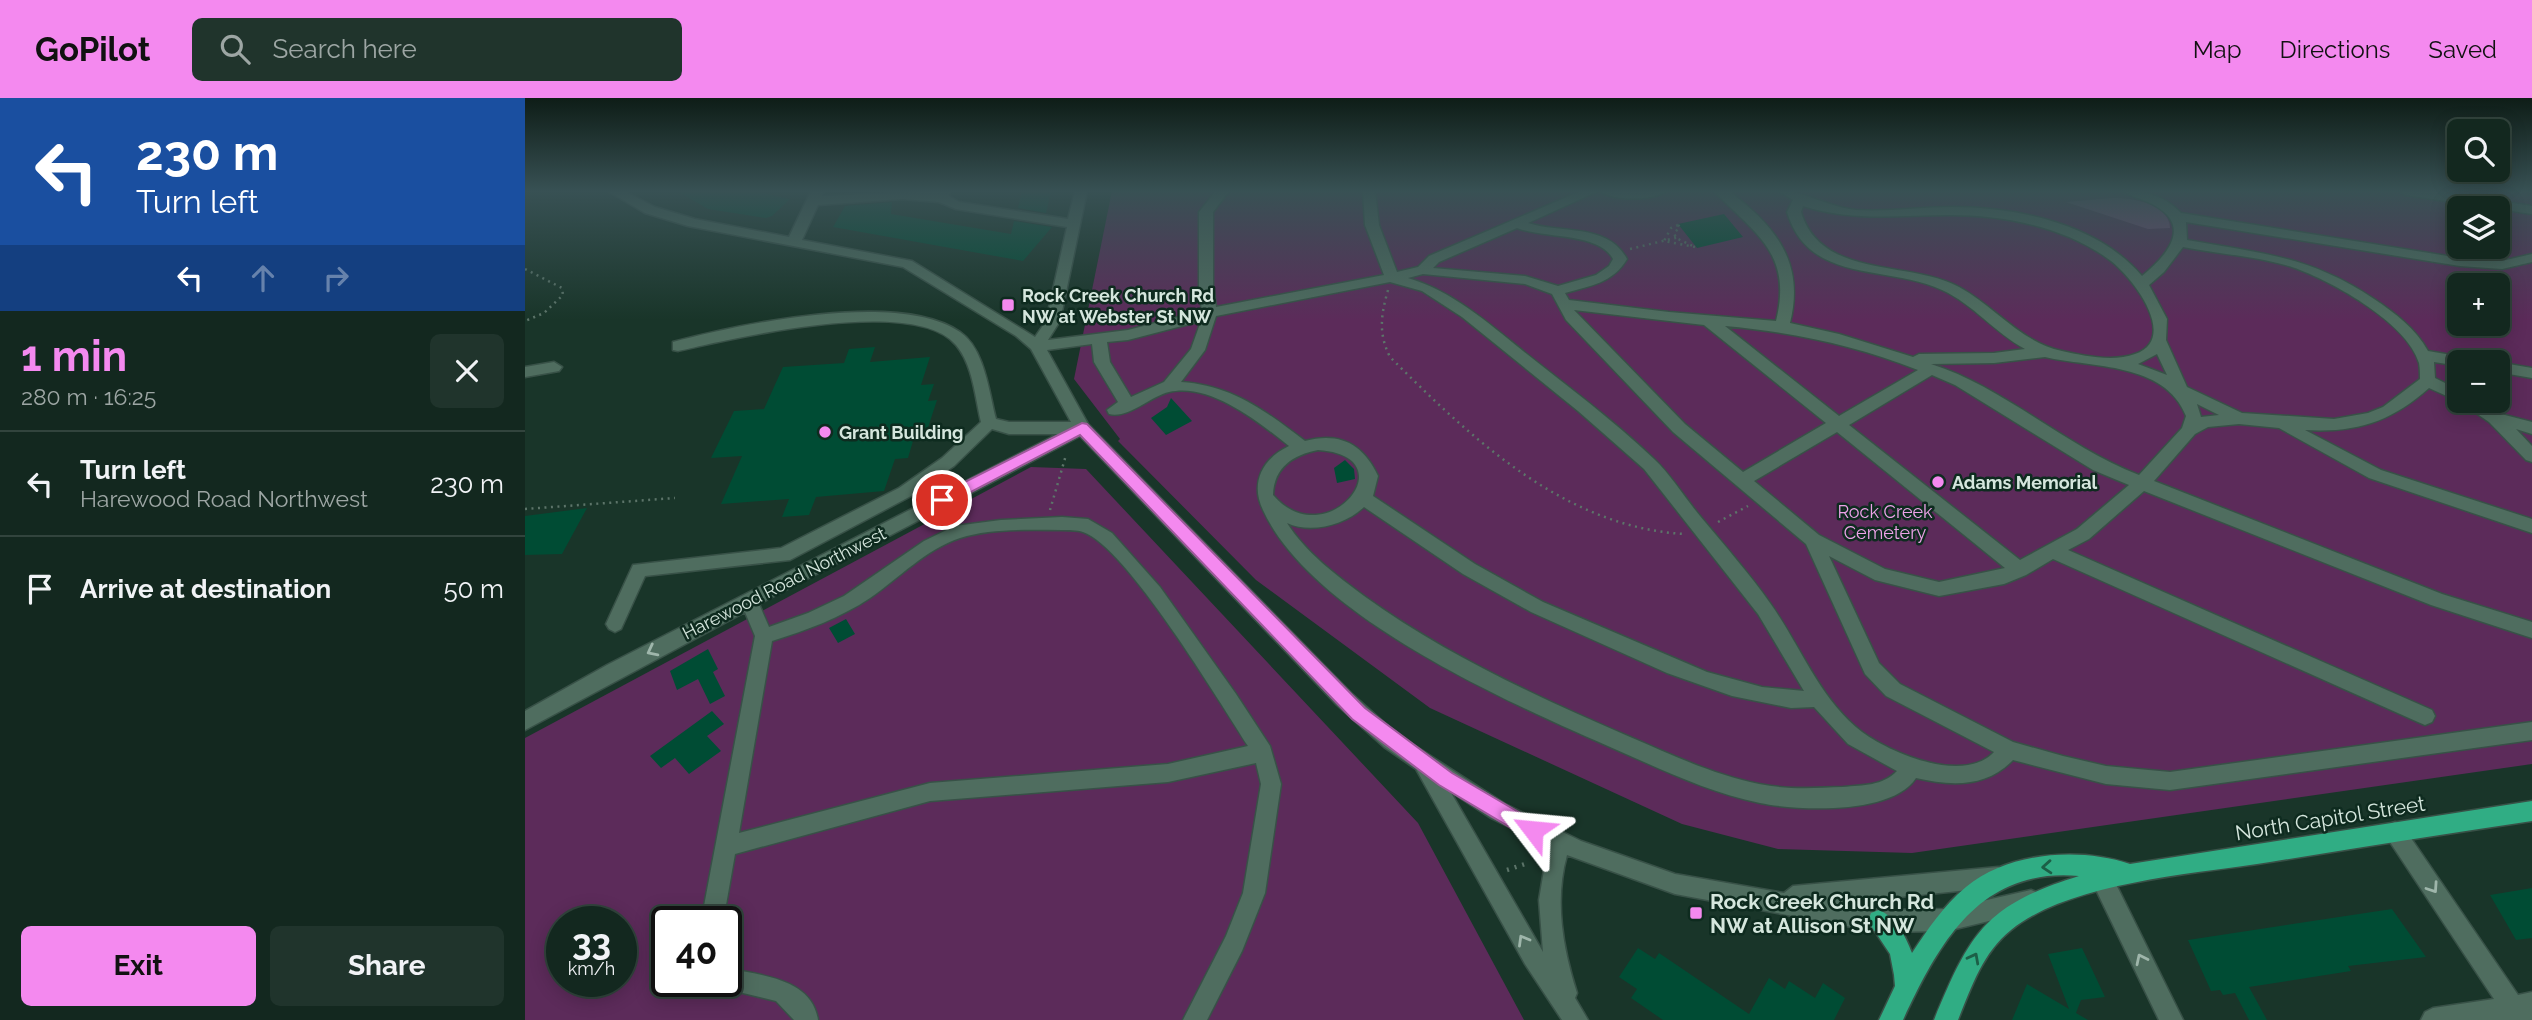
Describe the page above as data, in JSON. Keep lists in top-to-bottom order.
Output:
{
  "streets": {
    "main road": ["North Capitol Street"],
    "street": ["Harewood Road Northwest"]
  },
  "parks": ["Rock Creek Cemetery"],
  "places": {
    "transit": ["Rock Creek Church Rd NW at Webster St NW", "Rock Creek Church Rd NW at Allison St NW"],
    "other": ["Grant Building", "Adams Memorial"]
  },
  "page": {
    "header": "GoPilot",
    "search": "Search here",
    "nav": ["Map", "Directions", "Saved"],
    "turn": ["230 m", "Turn left"],
    "map_buttons": ["+", "−"],
    "heading": ["1 min", "280 m · 16:25"],
    "list": [
      {
        "name": "Turn left",
        "note": "Harewood Road Northwest",
        "value": "230 m"
      },
      {
        "name": "Arrive at destination",
        "value": "50 m"
      }
    ],
    "speed": "33 km/h",
    "limit": "40",
    "buttons": ["Exit", "Share"]
  }
}
